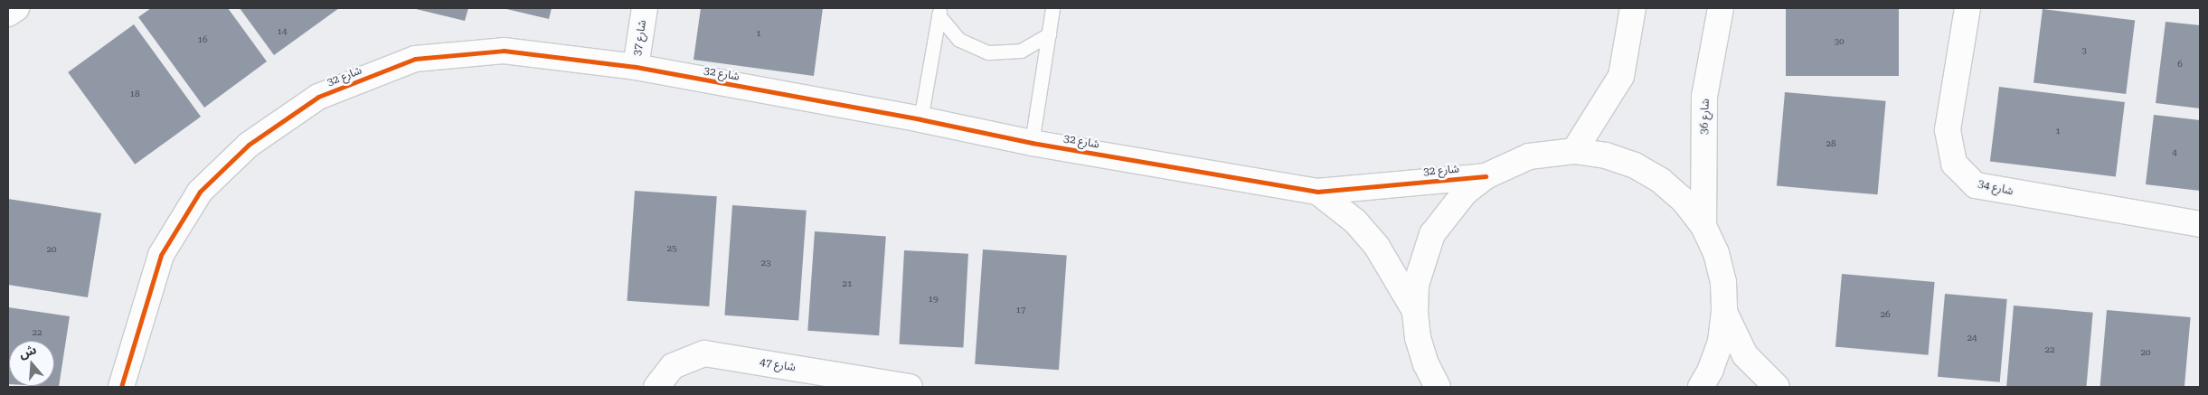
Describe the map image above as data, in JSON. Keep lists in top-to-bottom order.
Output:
{
  "streets": {
    "street": [
      "شارع 37",
      "شارع 32",
      "شارع 36",
      "شارع 34",
      "شارع 47"
    ]
  },
  "crossings": [
    ["شارع 37", "شارع 32"]
  ],
  "house_numbers": [
    "14",
    "1",
    "16",
    "30",
    "3",
    "6",
    "18",
    "1",
    "28",
    "4",
    "25",
    "20",
    "23",
    "21",
    "19",
    "17",
    "26",
    "22",
    "24",
    "22",
    "20"
  ],
  "north": "top"
}
